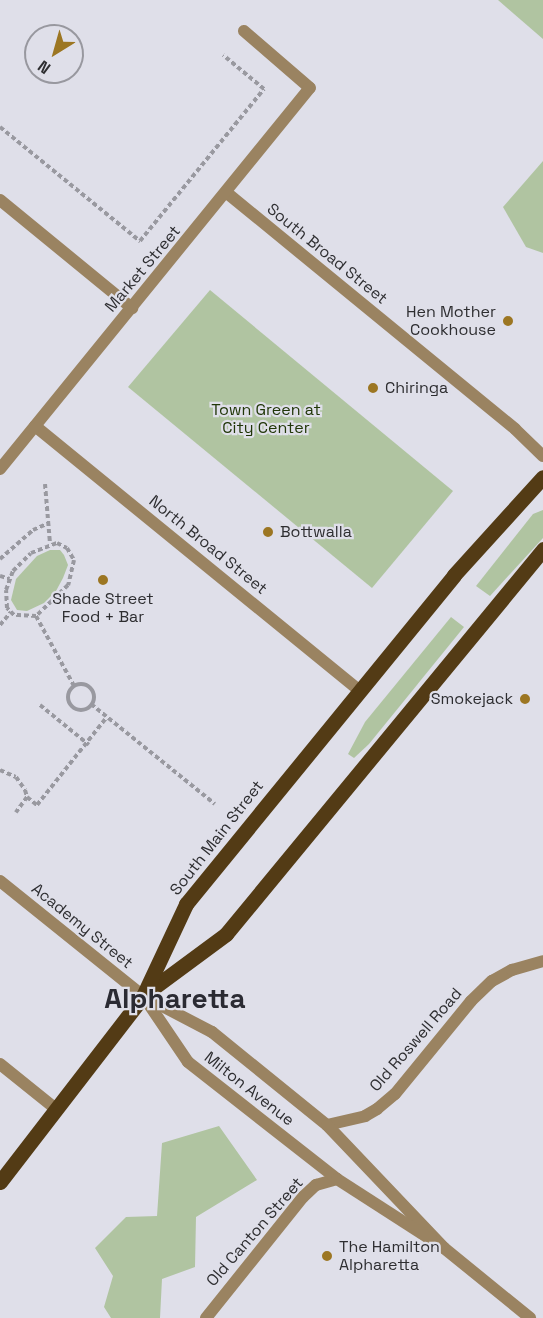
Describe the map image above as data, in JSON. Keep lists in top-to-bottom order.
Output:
{
  "streets": {
    "main road": ["South Main Street"],
    "street": [
      "South Broad Street",
      "Market Street",
      "North Broad Street",
      "Academy Street",
      "Old Roswell Road",
      "Milton Avenue",
      "Old Canton Street"
    ]
  },
  "crossings": [
    ["South Broad Street", "Market Street"],
    ["Market Street", "North Broad Street"],
    ["North Broad Street", "South Main Street"],
    ["South Main Street", "Academy Street"],
    ["South Main Street", "Milton Avenue"],
    ["Academy Street", "Milton Avenue"],
    ["Old Roswell Road", "Milton Avenue"],
    ["Milton Avenue", "Old Canton Street"]
  ],
  "districts": ["Alpharetta"],
  "parks": ["Town Green at City Center"],
  "places": [
    "Hen Mother Cookhouse",
    "Chiringa",
    "Bottwalla",
    "Shade Street Food + Bar",
    "Smokejack",
    "The Hamilton Alpharetta"
  ],
  "north": "bottom left"
}
